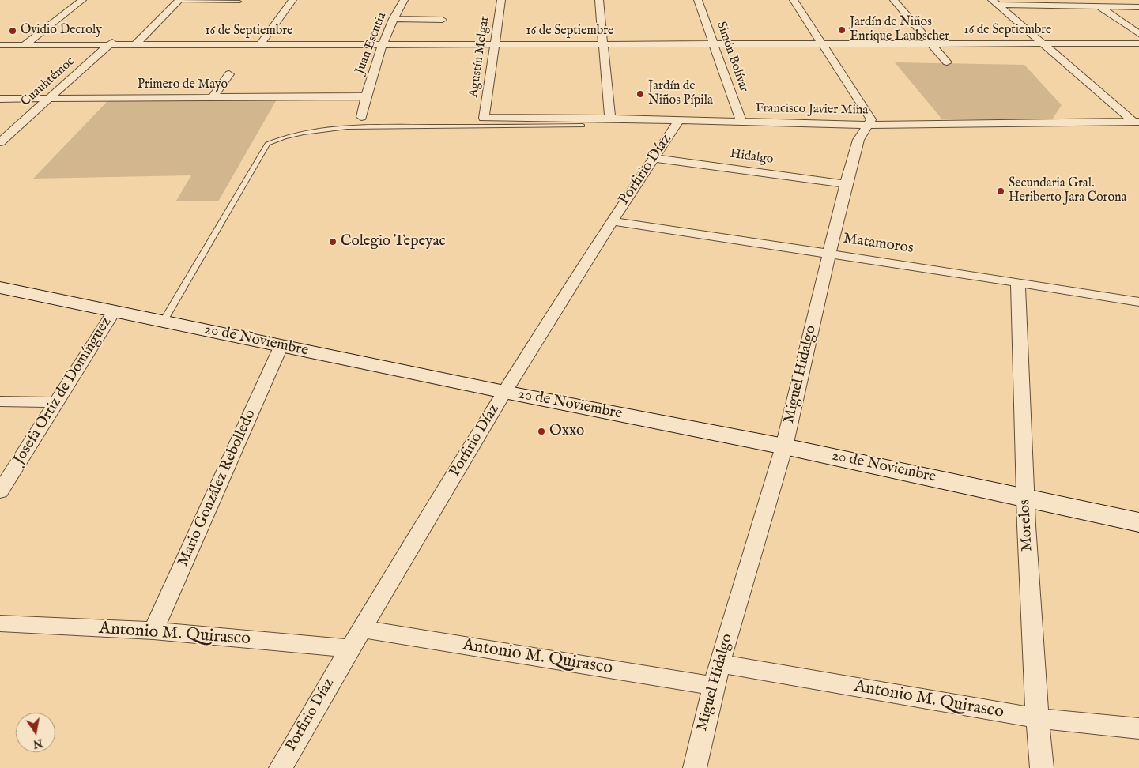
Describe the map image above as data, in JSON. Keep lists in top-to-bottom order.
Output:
{
  "streets": {
    "main road": ["20 de Noviembre"],
    "street": [
      "16 de Septiembre",
      "Juan Escutia",
      "Agustín Melgar",
      "Simón Bolívar",
      "Cuauhtémoc",
      "Primero de Mayo",
      "Francisco Javier Mina",
      "Hidalgo",
      "Porfirio Díaz",
      "Matamoros",
      "Miguel Hidalgo",
      "Josefa Ortiz de Domínguez",
      "Mario González Rebolledo",
      "Morelos",
      "Antonio M. Quirasco"
    ]
  },
  "crossings": [
    ["16 de Septiembre", "Juan Escutia"],
    ["16 de Septiembre", "Agustín Melgar"],
    ["16 de Septiembre", "Simón Bolívar"],
    ["16 de Septiembre", "Cuauhtémoc"],
    ["Juan Escutia", "Primero de Mayo"],
    ["Agustín Melgar", "Francisco Javier Mina"],
    ["Simón Bolívar", "Francisco Javier Mina"],
    ["Cuauhtémoc", "Primero de Mayo"],
    ["Francisco Javier Mina", "Porfirio Díaz"],
    ["Francisco Javier Mina", "Miguel Hidalgo"],
    ["Hidalgo", "Porfirio Díaz"],
    ["Hidalgo", "Miguel Hidalgo"],
    ["Porfirio Díaz", "Matamoros"],
    ["Porfirio Díaz", "20 de Noviembre"],
    ["Porfirio Díaz", "Antonio M. Quirasco"],
    ["Matamoros", "Miguel Hidalgo"],
    ["Matamoros", "Morelos"],
    ["20 de Noviembre", "Miguel Hidalgo"],
    ["20 de Noviembre", "Josefa Ortiz de Domínguez"],
    ["20 de Noviembre", "Mario González Rebolledo"],
    ["20 de Noviembre", "Morelos"],
    ["Miguel Hidalgo", "Antonio M. Quirasco"],
    ["Mario González Rebolledo", "Antonio M. Quirasco"],
    ["Morelos", "Antonio M. Quirasco"]
  ],
  "places": [
    "Jardín de Niños Enrique Laubscher",
    "Ovidio Decroly",
    "Jardín de Niños Pípila",
    "Secundaria Gral. Heriberto Jara Corona",
    "Colegio Tepeyac",
    "Oxxo"
  ],
  "north": "bottom"
}
